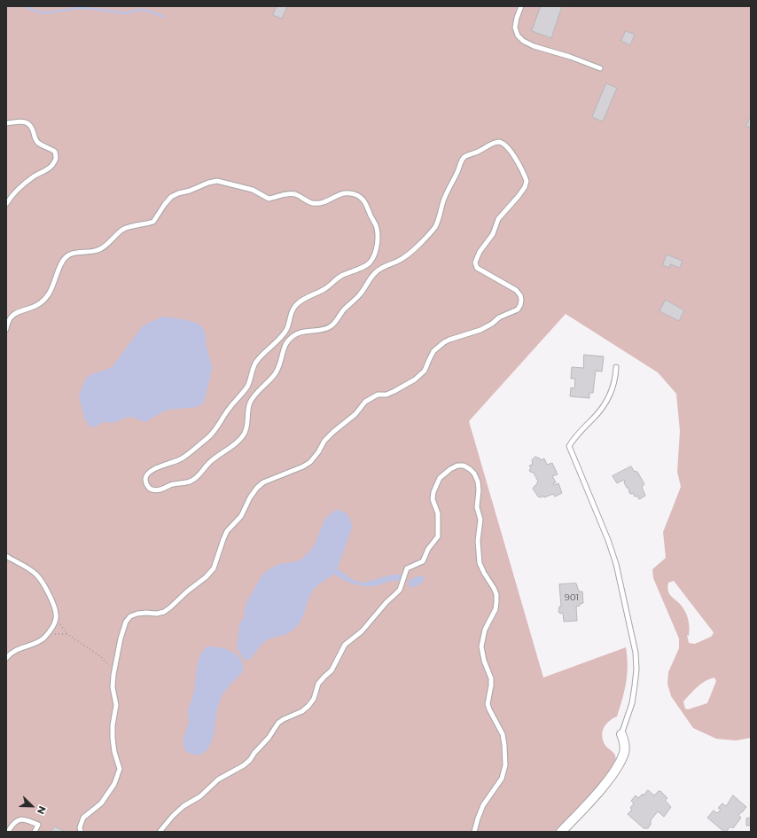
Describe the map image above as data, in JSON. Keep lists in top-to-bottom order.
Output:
{
  "house_numbers": ["901"],
  "north": "bottom right"
}
